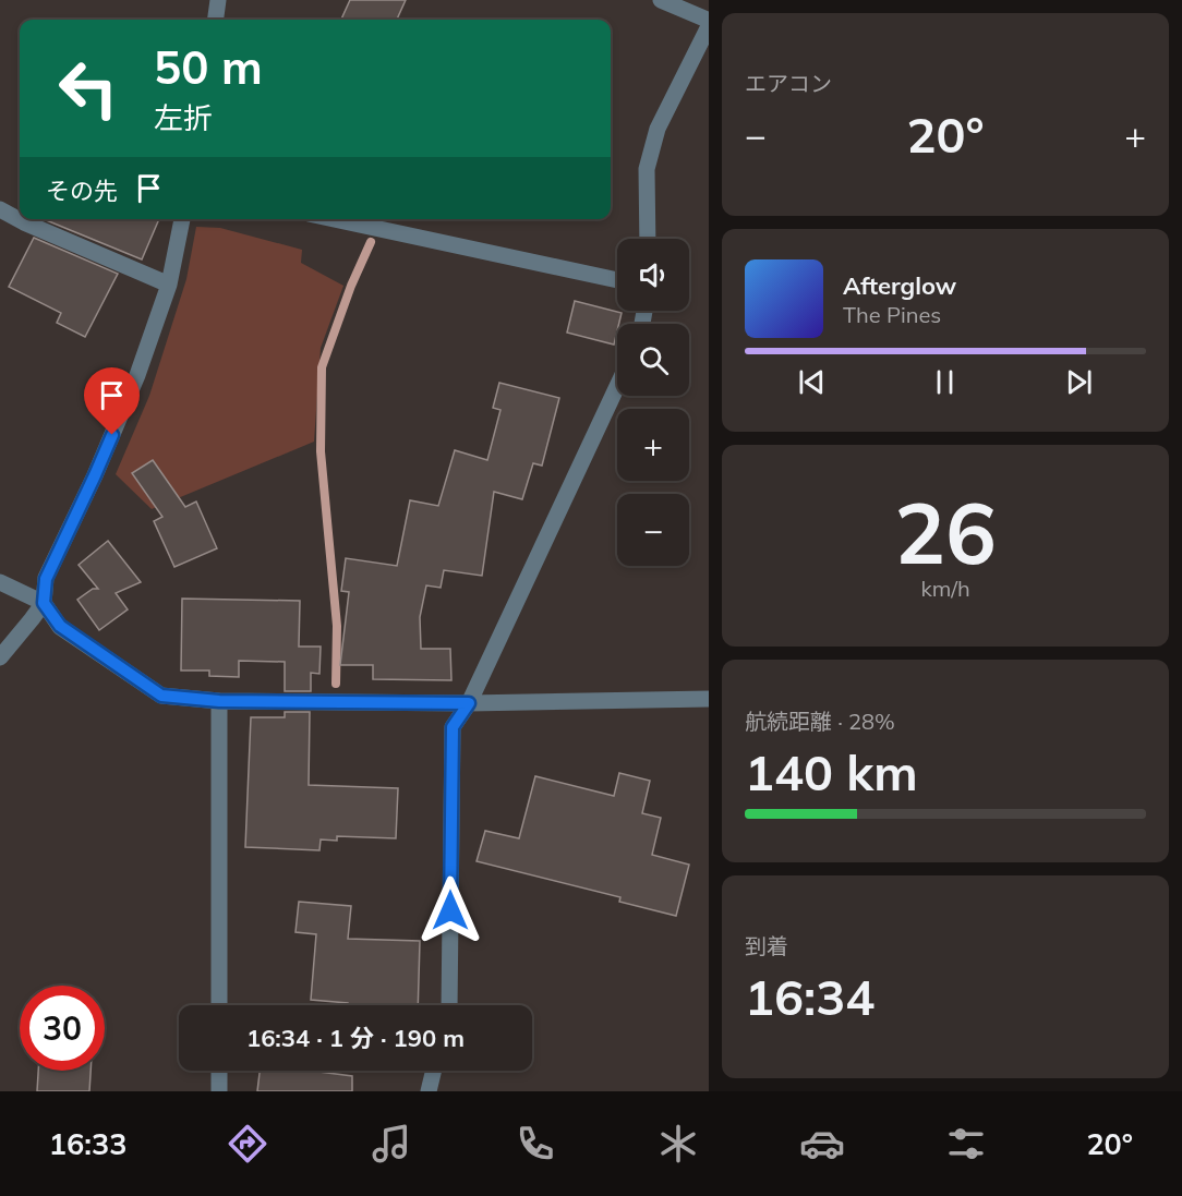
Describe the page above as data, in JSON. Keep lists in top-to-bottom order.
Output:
{
  "page": {
    "tile": [
      "エアコン",
      ["26", "km/h"],
      ["航続距離 · 28%", "140 km"],
      ["到着", "16:34"]
    ],
    "turn": ["50 m", "左折"],
    "heat": ["−", "20°", "+"],
    "then": "その先",
    "map_buttons": ["+", "−"],
    "song": ["Afterglow", "The Pines"],
    "limit": "30",
    "trip": "16:34 · 1 分 · 190 m",
    "tabs": ["16:33", "20°"]
  }
}
